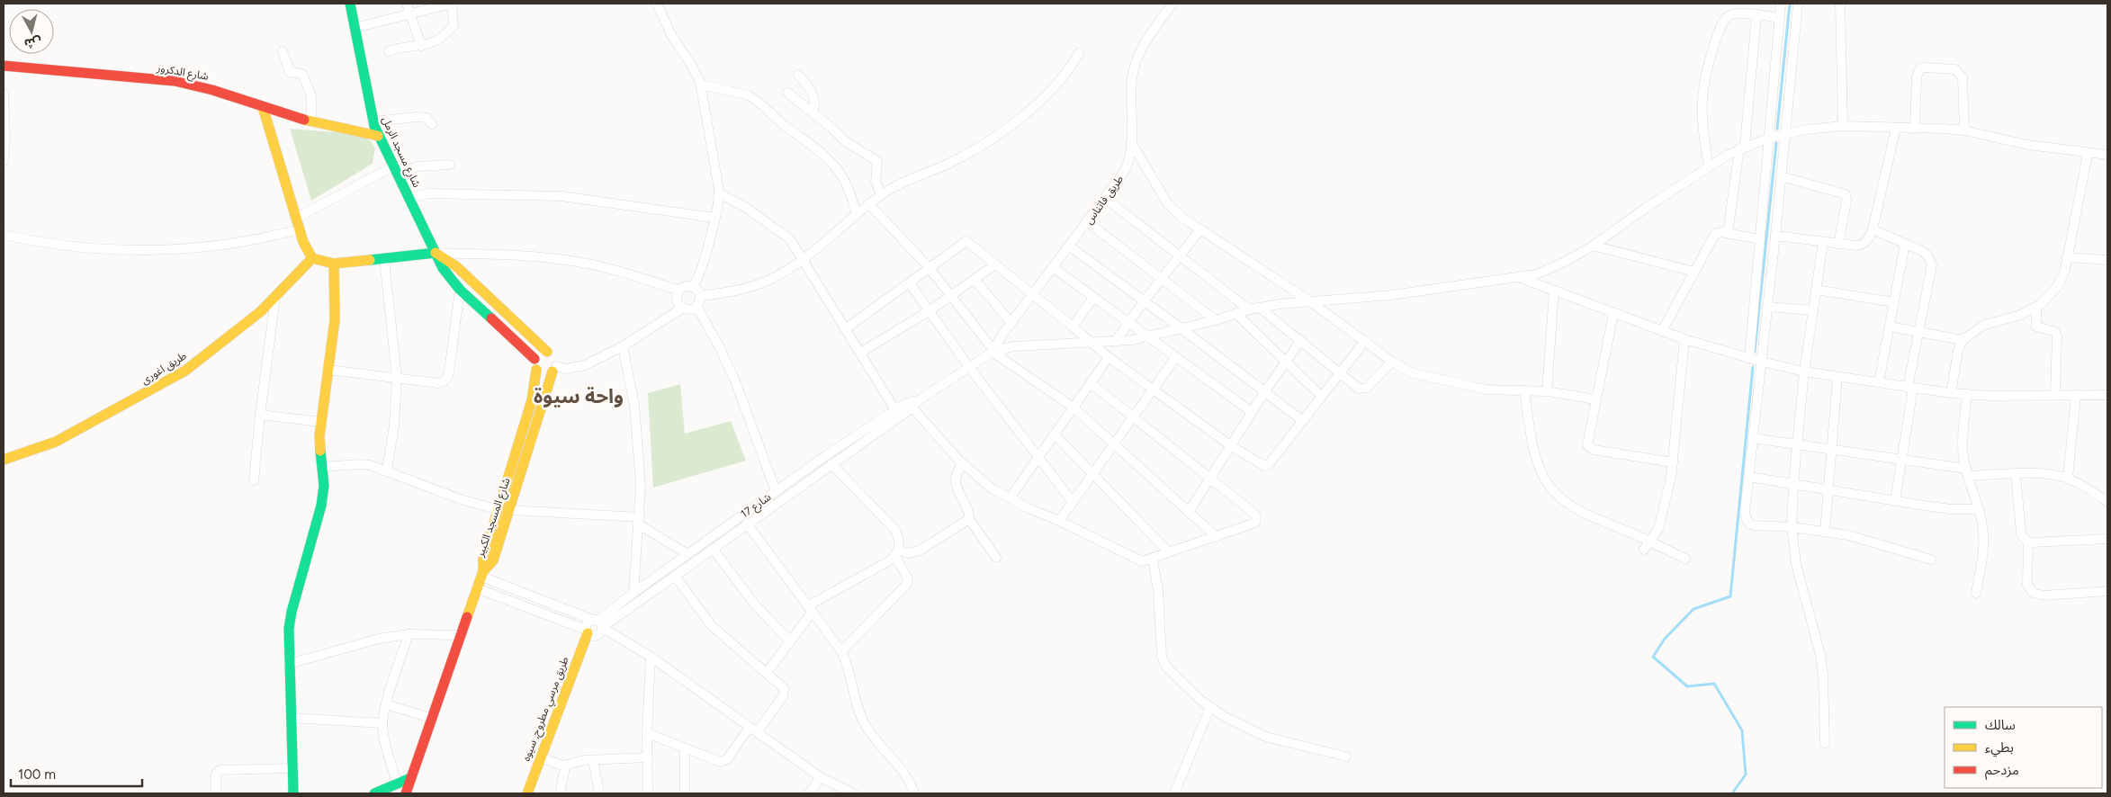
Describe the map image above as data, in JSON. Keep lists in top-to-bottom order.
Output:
{
  "streets": {
    "street": [
      "شارع الدكرور",
      "شارع مسجد الرمل",
      "طريق فاتناس",
      "طريق اغورى",
      "شارع 17",
      "شارع المسجد الكبير",
      "طريق مرسي مطروح, سيوه"
    ]
  },
  "crossings": [
    ["شارع الدكرور", "شارع مسجد الرمل"],
    ["طريق فاتناس", "شارع 17"]
  ],
  "districts": ["واحة سيوة"],
  "legend": ["سالك", "بطيء", "مزدحم"],
  "scale_bar": "100 m",
  "north": "bottom"
}
